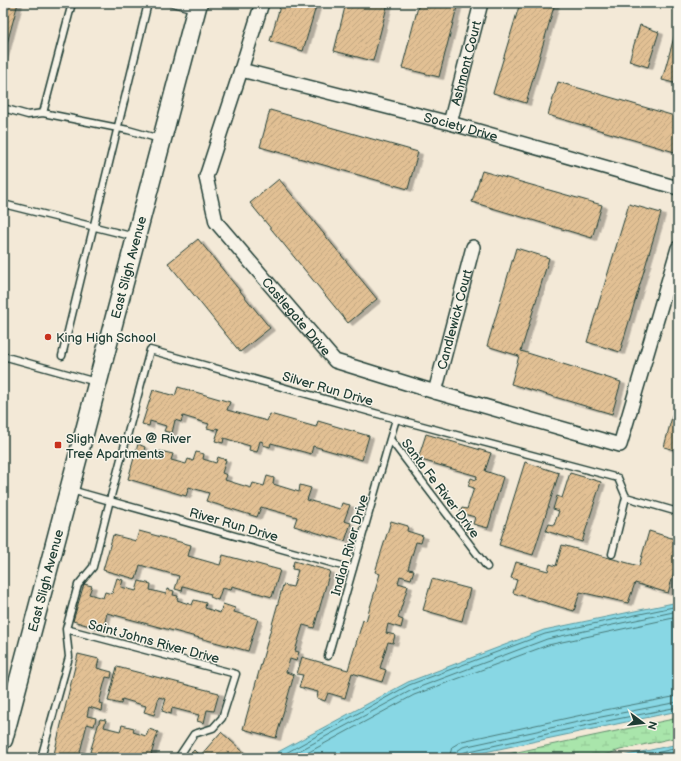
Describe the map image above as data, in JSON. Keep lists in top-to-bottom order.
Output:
{
  "streets": {
    "street": [
      "Ashmont Court",
      "Society Drive",
      "East Sligh Avenue",
      "Castlegate Drive",
      "Candlewick Court"
    ],
    "lane": [
      "Silver Run Drive",
      "Santa Fe River Drive",
      "River Run Drive",
      "Indian River Drive",
      "Saint Johns River Drive"
    ]
  },
  "crossings": [
    ["Ashmont Court", "Society Drive"],
    ["Society Drive", "Castlegate Drive"],
    ["Castlegate Drive", "Candlewick Court"],
    ["Silver Run Drive", "Santa Fe River Drive"],
    ["Silver Run Drive", "River Run Drive"],
    ["Santa Fe River Drive", "Indian River Drive"],
    ["River Run Drive", "Indian River Drive"]
  ],
  "places": {
    "other": ["King High School"],
    "transit": ["Sligh Avenue @ River Tree Apartments"]
  },
  "north": "right"
}
